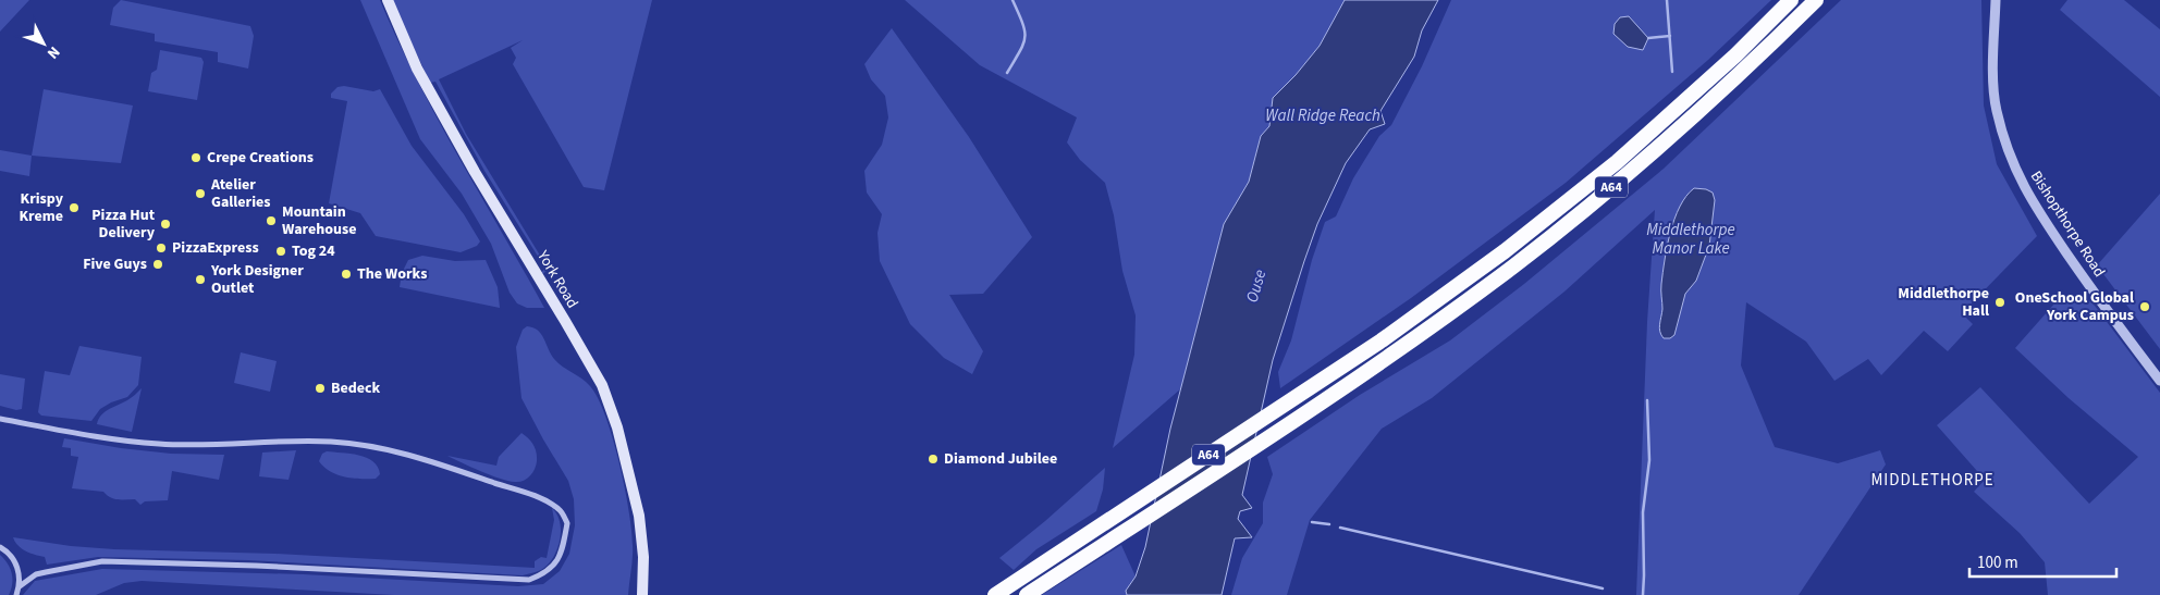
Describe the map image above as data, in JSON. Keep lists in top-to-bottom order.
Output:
{
  "streets": {
    "highway": ["A64"],
    "main road": ["York Road"],
    "street": ["Bishopthorpe Road"]
  },
  "districts": ["MIDDLETHORPE"],
  "water": ["Wall Ridge Reach", "Middlethorpe Manor Lake", "Ouse"],
  "places": [
    "Crepe Creations",
    "Atelier Galleries",
    "Krispy Kreme",
    "Mountain Warehouse",
    "Pizza Hut Delivery",
    "PizzaExpress",
    "Tog 24",
    "Five Guys",
    "The Works",
    "York Designer Outlet",
    "Middlethorpe Hall",
    "OneSchool Global York Campus",
    "Bedeck",
    "Diamond Jubilee"
  ],
  "scale_bar": "100 m",
  "north": "bottom right"
}
